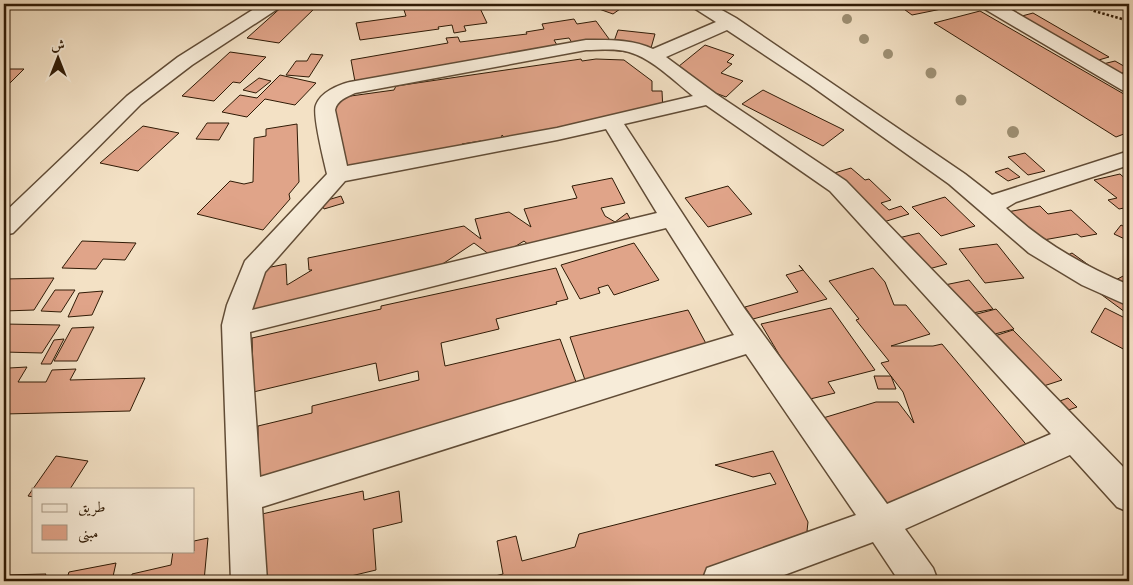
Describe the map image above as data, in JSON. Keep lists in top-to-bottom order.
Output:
{
  "legend": ["طريق", "مبنى"],
  "north": "top"
}
